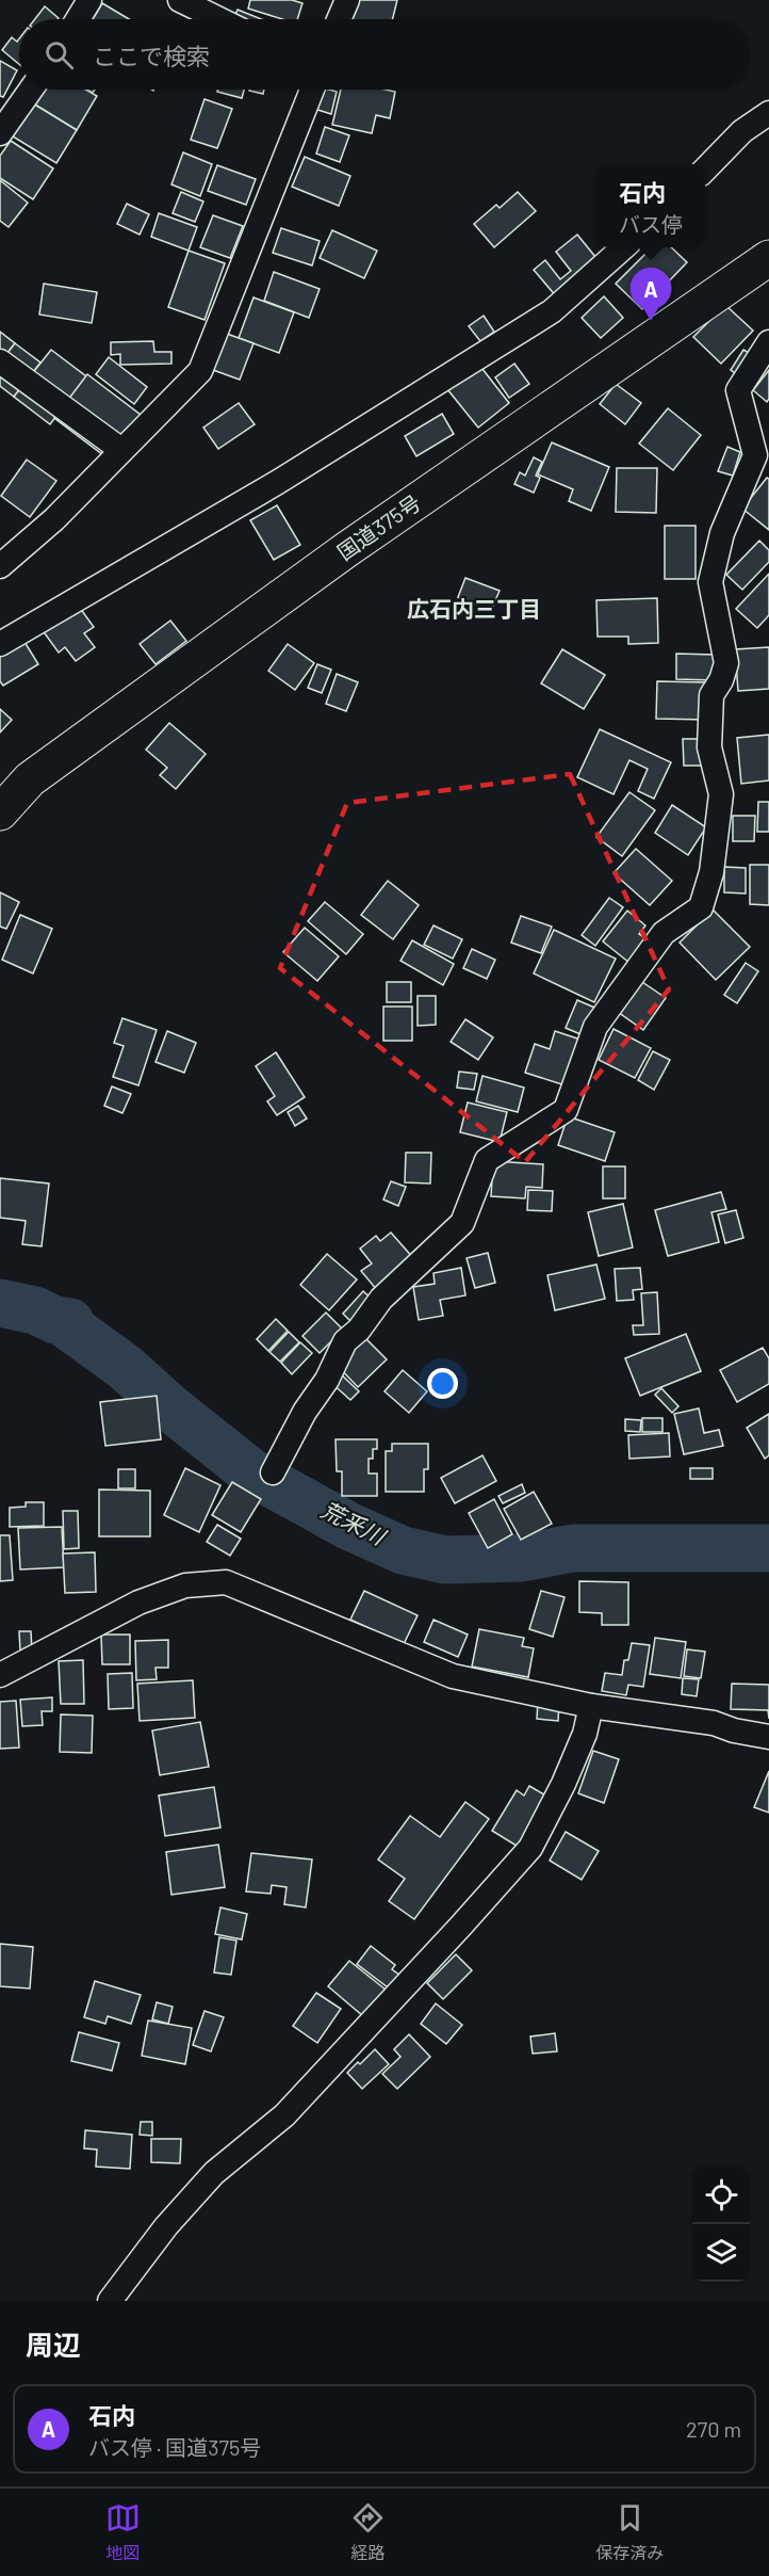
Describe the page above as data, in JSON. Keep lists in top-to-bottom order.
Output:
{
  "streets": {
    "highway": ["国道375号"]
  },
  "districts": ["広石内三丁目"],
  "water": ["荒釆川"],
  "page": {
    "search": "ここで検索",
    "popup": ["石内", "バス停"],
    "pins": "A",
    "heading": "周辺",
    "list": [
      {
        "mark": "A",
        "name": "石内",
        "note": "バス停 · 国道375号",
        "value": "270 m"
      }
    ],
    "nav": ["地図", "経路", "保存済み"]
  }
}
